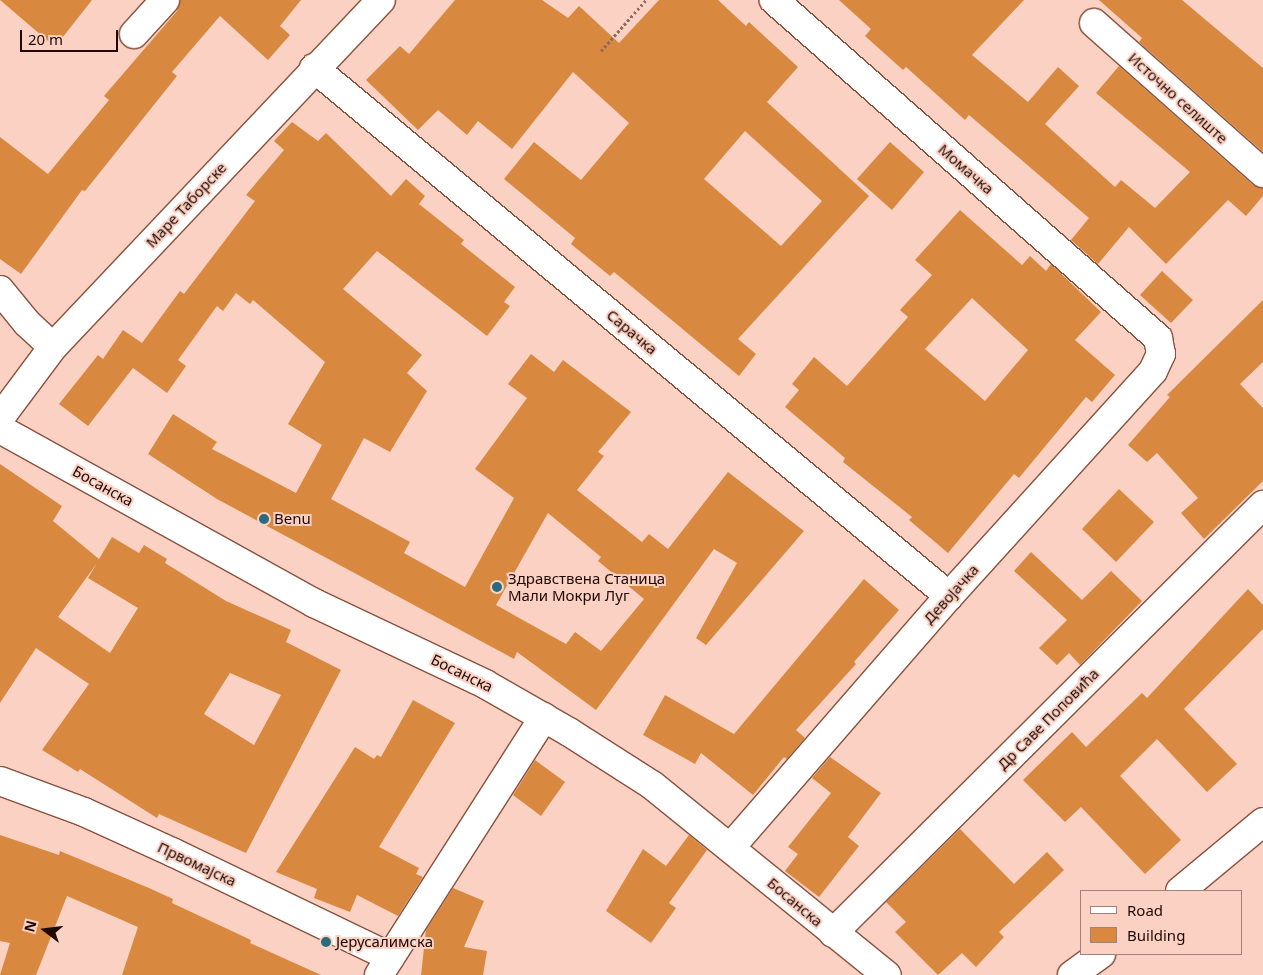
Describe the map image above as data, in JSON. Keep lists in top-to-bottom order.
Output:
{
  "streets": {
    "street": [
      "Источно селиште",
      "Момачка",
      "Маре Таборске",
      "Сарачка",
      "Босанска",
      "Девојачка",
      "Др Саве Поповића",
      "Првомајска"
    ]
  },
  "crossings": [
    ["Момачка", "Девојачка"],
    ["Маре Таборске", "Сарачка"],
    ["Сарачка", "Девојачка"],
    ["Босанска", "Девојачка"],
    ["Босанска", "Др Саве Поповића"]
  ],
  "places": ["Benu", "Здравствена Станица Мали Мокри Луг", "Јерусалимска"],
  "legend": ["Road", "Building"],
  "scale_bar": "20 m",
  "north": "left"
}
